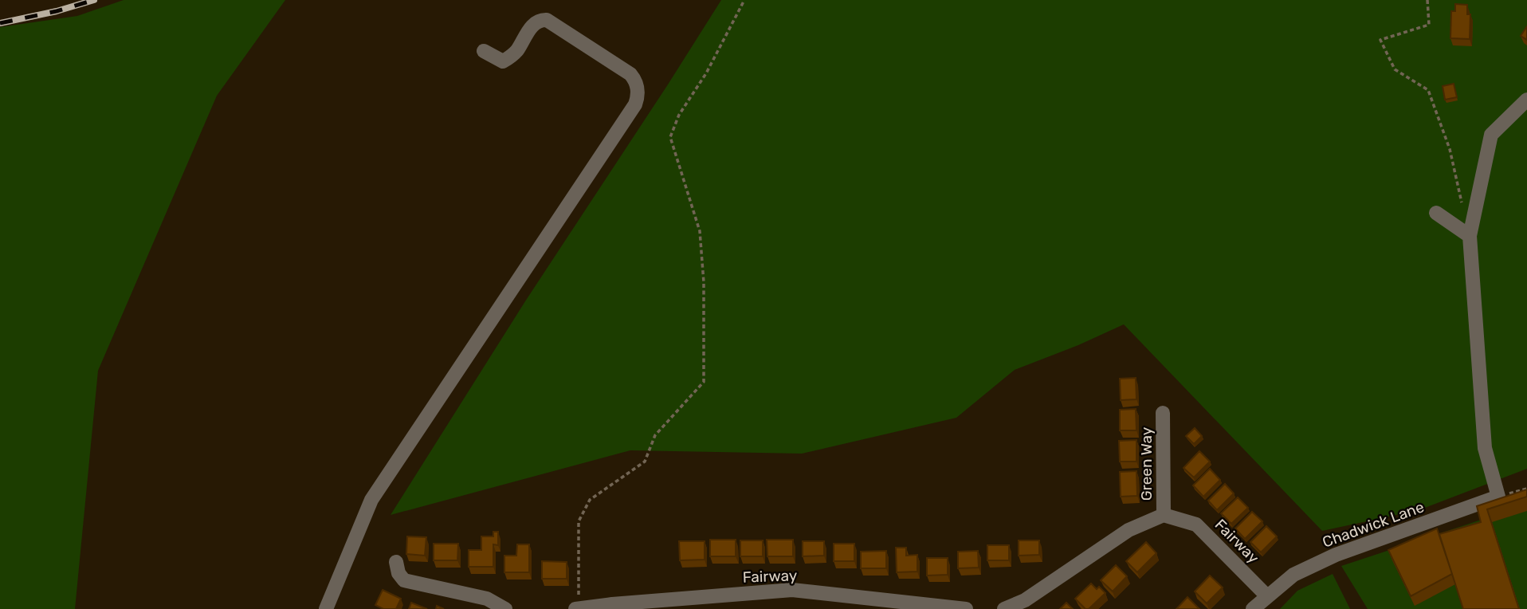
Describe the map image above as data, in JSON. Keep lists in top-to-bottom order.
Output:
{
  "streets": {
    "street": ["Green Way", "Chadwick Lane", "Fairway"]
  },
  "crossings": [
    ["Green Way", "Fairway"],
    ["Chadwick Lane", "Fairway"]
  ]
}
